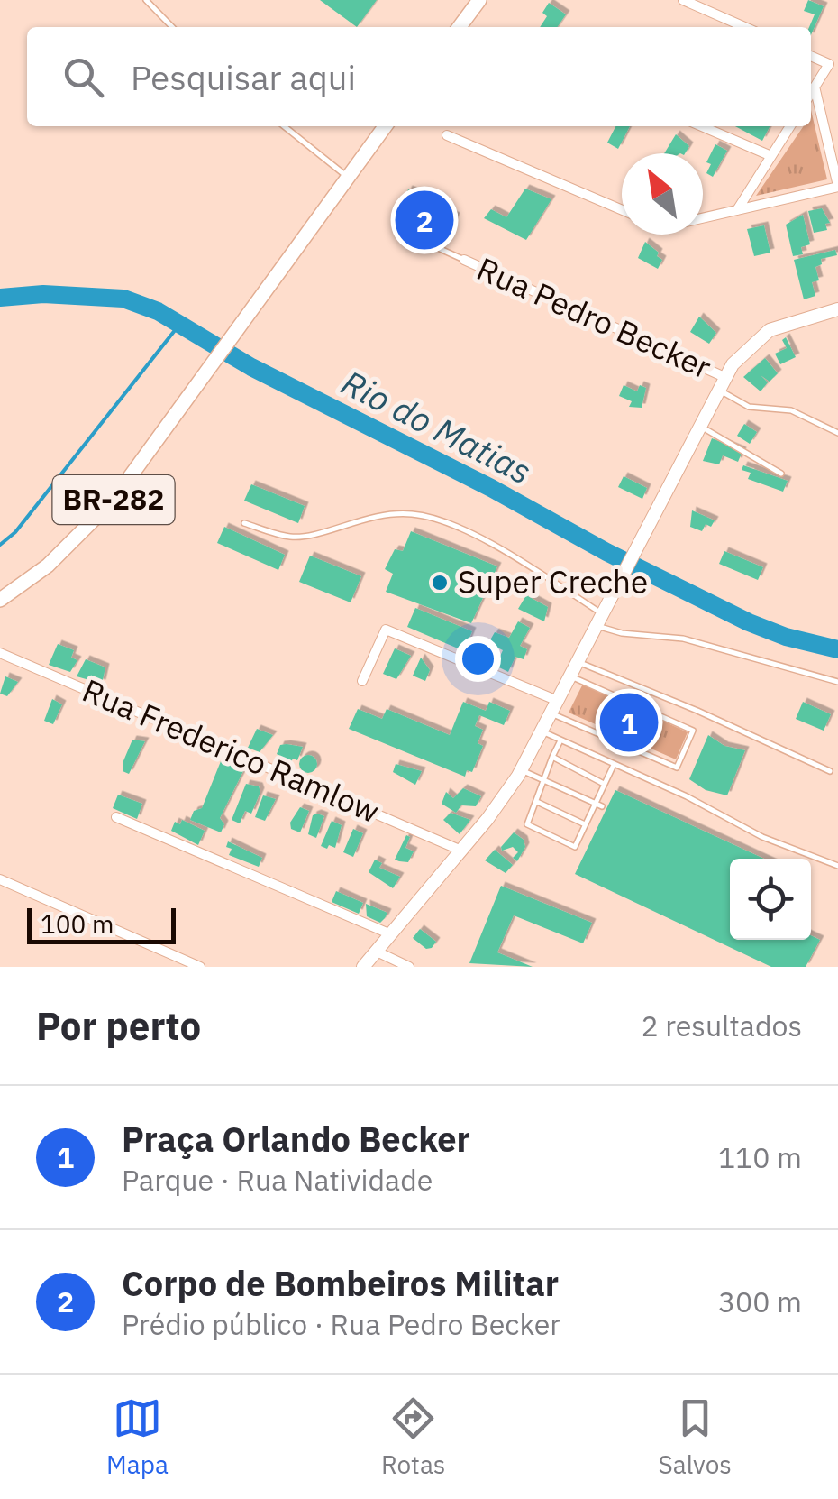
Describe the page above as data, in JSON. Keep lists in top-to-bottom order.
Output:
{
  "streets": {
    "highway": ["BR-282"],
    "street": ["Rua Pedro Becker", "Rua Frederico Ramlow"]
  },
  "water": ["Rio do Matias"],
  "places": ["Super Creche"],
  "scale_bar": "100 m",
  "north": "top left",
  "page": {
    "search": "Pesquisar aqui",
    "pins": ["2", "1"],
    "scale": "100 m",
    "heading": ["Por perto", "2 resultados"],
    "list": [
      {
        "mark": "1",
        "name": "Praça Orlando Becker",
        "note": "Parque · Rua Natividade",
        "value": "110 m"
      },
      {
        "mark": "2",
        "name": "Corpo de Bombeiros Militar",
        "note": "Prédio público · Rua Pedro Becker",
        "value": "300 m"
      }
    ],
    "nav": ["Mapa", "Rotas", "Salvos"]
  }
}
